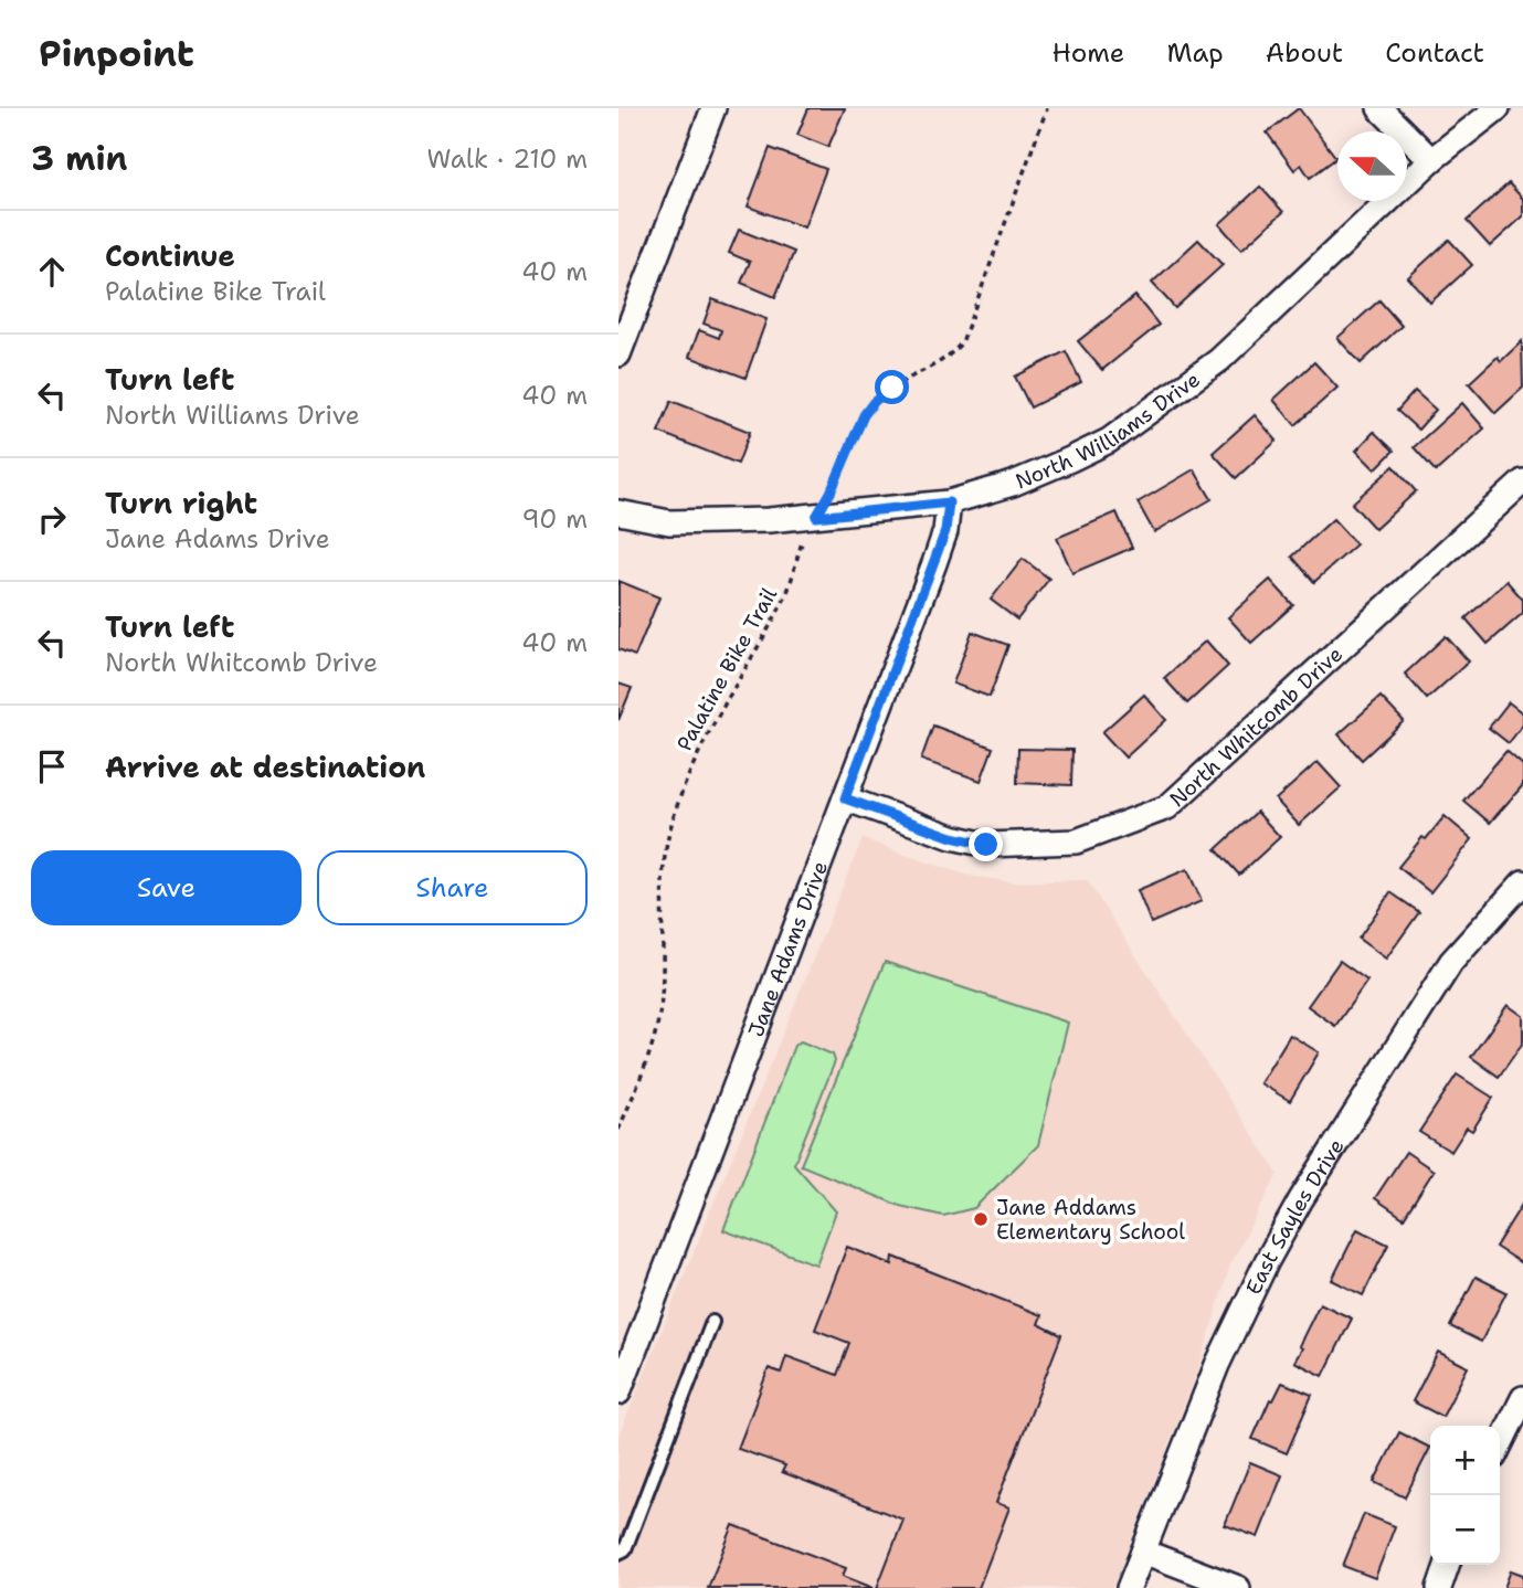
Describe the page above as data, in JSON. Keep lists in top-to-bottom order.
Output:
{
  "streets": {
    "street": [
      "North Williams Drive",
      "North Whitcomb Drive",
      "Jane Adams Drive",
      "East Sayles Drive"
    ],
    "path": ["Palatine Bike Trail"]
  },
  "crossings": [
    ["North Williams Drive", "Palatine Bike Trail"],
    ["North Williams Drive", "Jane Adams Drive"],
    ["North Whitcomb Drive", "Jane Adams Drive"]
  ],
  "places": ["Jane Addams Elementary School"],
  "north": "left",
  "page": {
    "header": "Pinpoint",
    "nav": [
      "Home",
      "Map",
      "About",
      "Contact"
    ],
    "heading": ["3 min", "Walk · 210 m"],
    "list": [
      ["Continue", "Palatine Bike Trail", "40 m"],
      ["Turn left", "North Williams Drive", "40 m"],
      ["Turn right", "Jane Adams Drive", "90 m"],
      ["Turn left", "North Whitcomb Drive", "40 m"],
      "Arrive at destination"
    ],
    "buttons": ["Save", "Share"],
    "map_buttons": ["+", "−"]
  }
}
